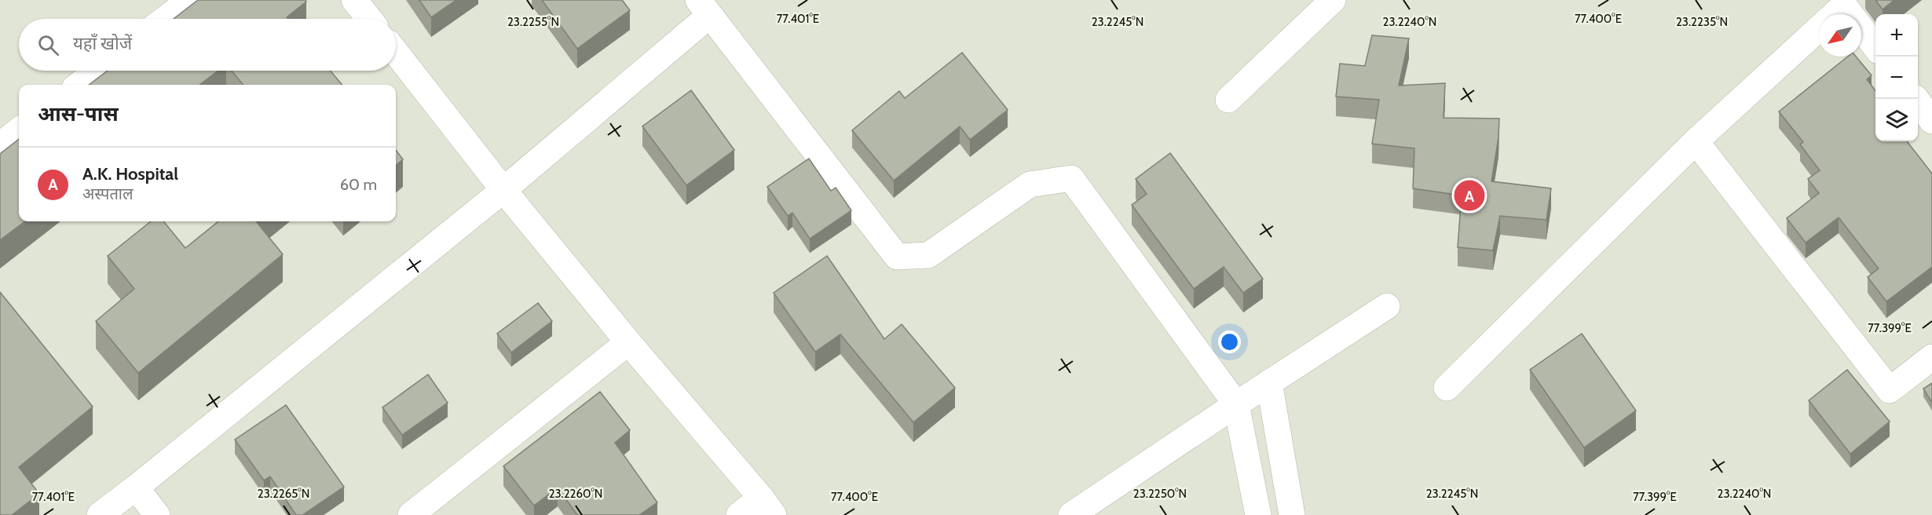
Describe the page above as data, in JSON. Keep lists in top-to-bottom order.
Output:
{
  "north": "bottom left",
  "page": {
    "map_buttons": ["+", "−"],
    "search": "यहाँ खोजें",
    "heading": "आस-पास",
    "list": [
      {
        "mark": "A",
        "name": "A.K. Hospital",
        "note": "अस्पताल",
        "value": "60 m"
      }
    ],
    "pins": "A"
  },
  "coordinates": [
    "77.401°E",
    "77.400°E",
    "23.2255°N",
    "23.2245°N",
    "23.2240°N",
    "23.2235°N",
    "77.399°E",
    "23.2265°N",
    "23.2260°N",
    "23.2250°N"
  ]
}
